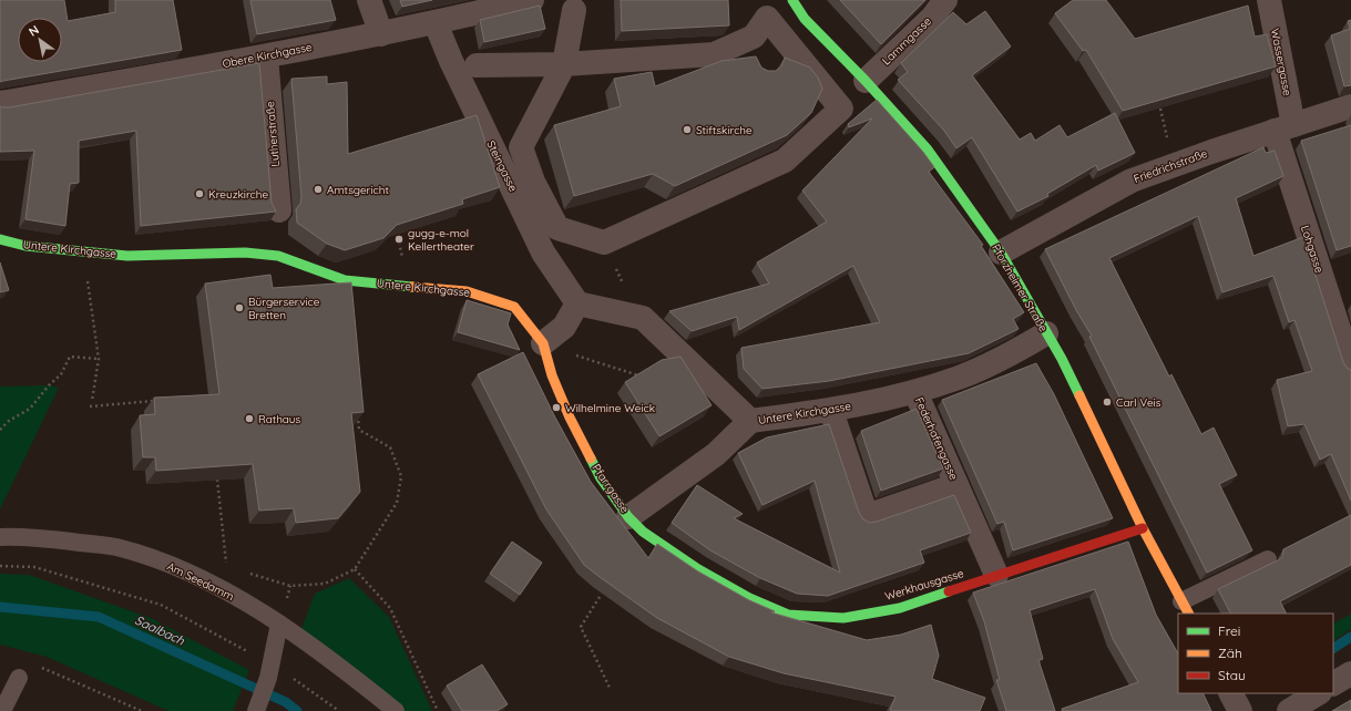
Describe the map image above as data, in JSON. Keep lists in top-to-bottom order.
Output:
{
  "streets": {
    "street": [
      "Lammgasse",
      "Obere Kirchgasse",
      "Wassergasse",
      "Lutherstraße",
      "Steingasse",
      "Friedrichstraße",
      "Untere Kirchgasse",
      "Lohgasse",
      "Pforzheimer Straße",
      "Federhafengasse",
      "Pfarrgasse",
      "Werkhausgasse"
    ],
    "lane": ["Am Seedamm"]
  },
  "crossings": [
    ["Lammgasse", "Pforzheimer Straße"],
    ["Obere Kirchgasse", "Lutherstraße"],
    ["Obere Kirchgasse", "Steingasse"],
    ["Wassergasse", "Friedrichstraße"],
    ["Wassergasse", "Lohgasse"],
    ["Steingasse", "Untere Kirchgasse"],
    ["Friedrichstraße", "Lohgasse"],
    ["Friedrichstraße", "Pforzheimer Straße"],
    ["Untere Kirchgasse", "Pforzheimer Straße"],
    ["Untere Kirchgasse", "Federhafengasse"],
    ["Untere Kirchgasse", "Pfarrgasse"],
    ["Pforzheimer Straße", "Werkhausgasse"],
    ["Federhafengasse", "Werkhausgasse"],
    ["Pfarrgasse", "Werkhausgasse"]
  ],
  "water": ["Saalbach"],
  "places": [
    "Stiftskirche",
    "Amtsgericht",
    "Kreuzkirche",
    "gugg-e-mol Kellertheater",
    "Bürgerservice Bretten",
    "Carl Veis",
    "Wilhelmine Weick",
    "Rathaus"
  ],
  "legend": ["Frei", "Zäh", "Stau"],
  "north": "top left"
}
